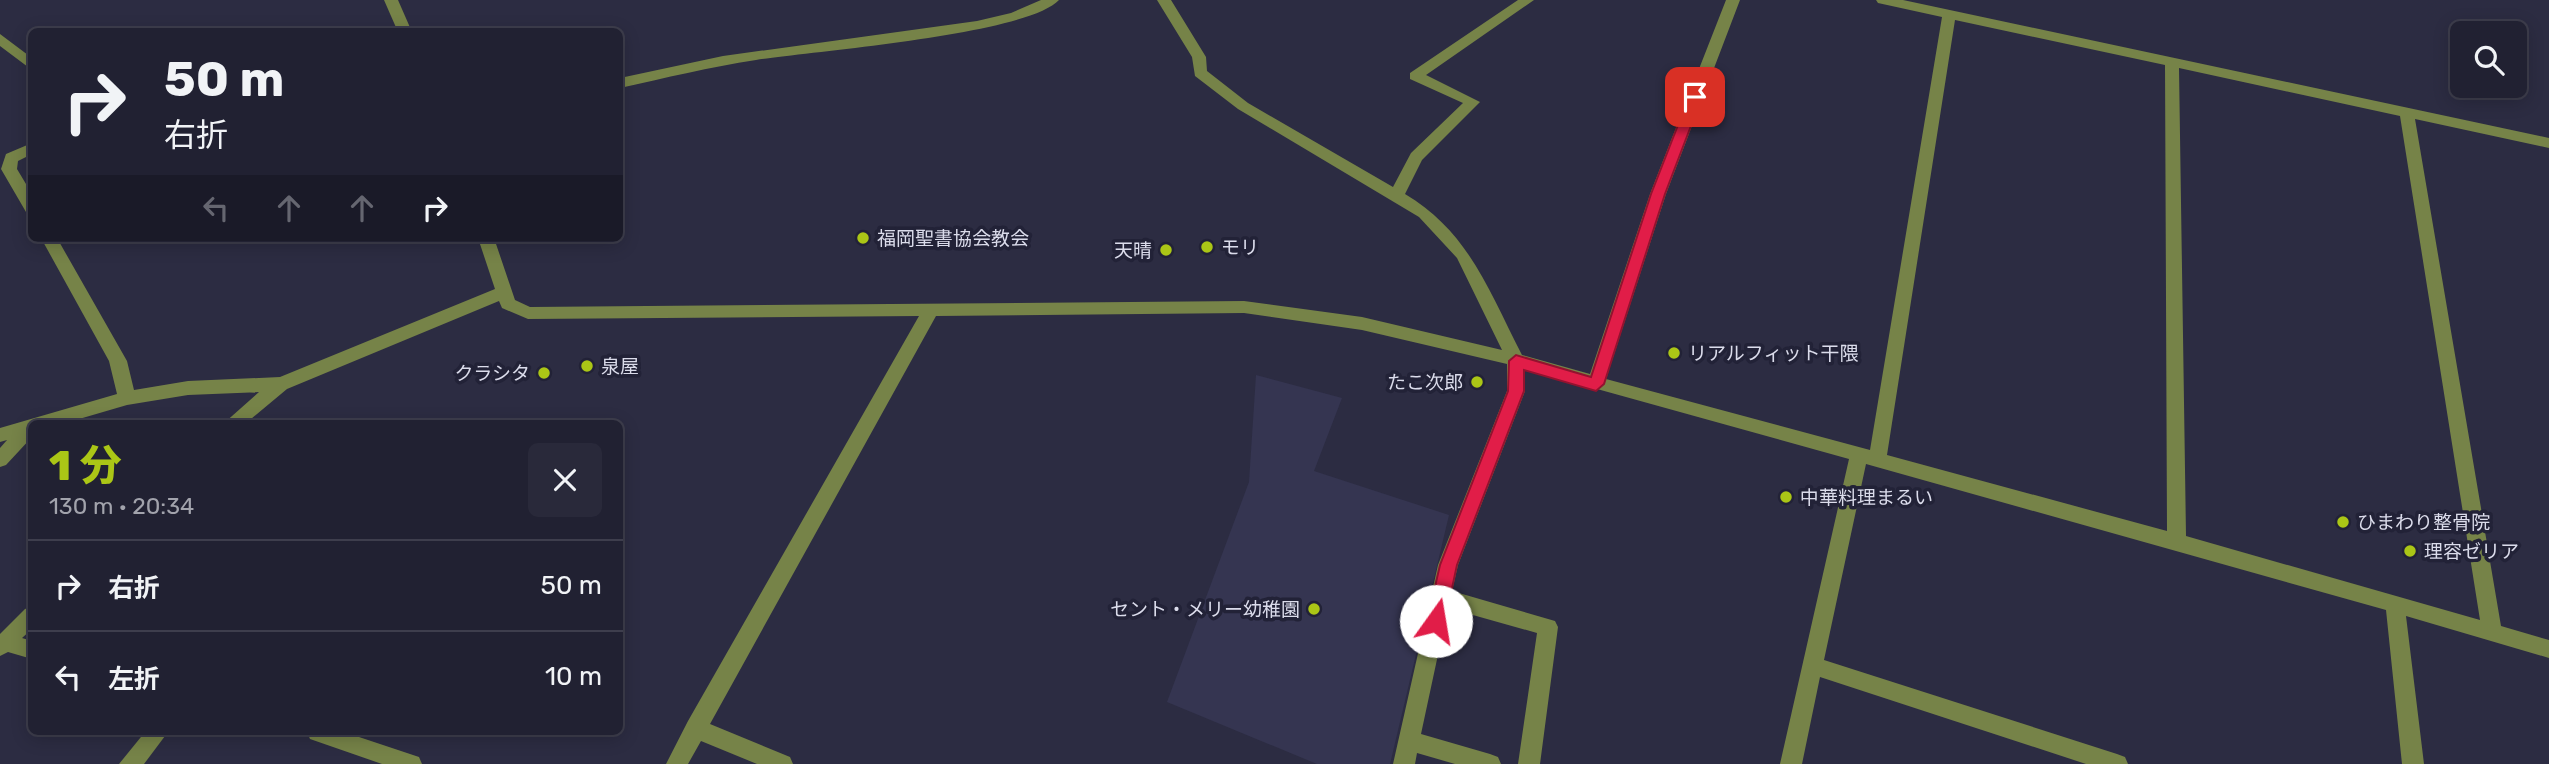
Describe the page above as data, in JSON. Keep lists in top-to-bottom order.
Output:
{
  "places": [
    "福岡聖書協会教会",
    "モリ",
    "天晴",
    "リアルフィット干隈",
    "泉屋",
    "クラシタ",
    "たこ次郎",
    "中華料理まるい",
    "ひまわり整骨院",
    "理容ゼリア",
    "セント・メリー幼稚園"
  ],
  "page": {
    "turn": ["50 m", "右折"],
    "heading": ["1 分", "130 m · 20:34"],
    "list": [
      {
        "name": "右折",
        "value": "50 m"
      },
      {
        "name": "左折",
        "value": "10 m"
      }
    ]
  }
}
